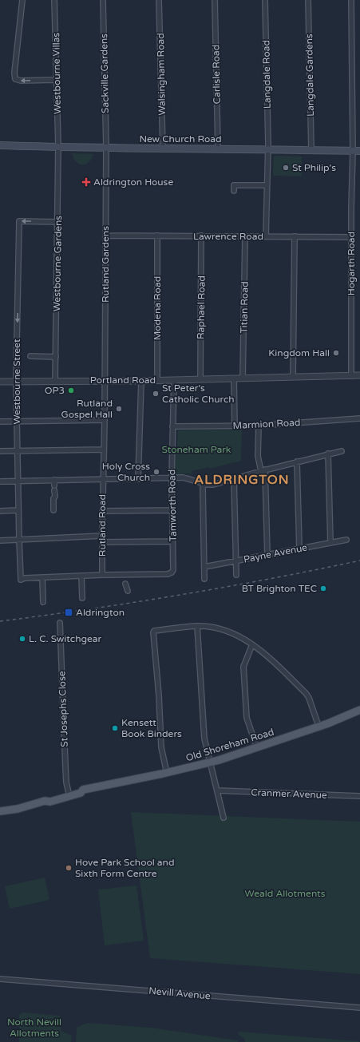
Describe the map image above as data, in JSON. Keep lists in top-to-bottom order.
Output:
{
  "streets": {
    "main road": ["New Church Road", "Old Shoreham Road"],
    "street": [
      "Westbourne Villas",
      "Sackville Gardens",
      "Walsingham Road",
      "Carlisle Road",
      "Langdale Road",
      "Langdale Gardens",
      "Lawrence Road",
      "Westbourne Gardens",
      "Hogarth Road",
      "Rutland Gardens",
      "Raphael Road",
      "Titian Road",
      "Modena Road",
      "Portland Road",
      "Westbourne Street",
      "Marmion Road",
      "Tamworth Road",
      "Rutland Road",
      "Payne Avenue",
      "St Josephs Close",
      "Cranmer Avenue",
      "Nevill Avenue"
    ]
  },
  "crossings": [
    ["Westbourne Villas", "New Church Road"],
    ["Westbourne Villas", "Westbourne Gardens"],
    ["Sackville Gardens", "New Church Road"],
    ["Sackville Gardens", "Rutland Gardens"],
    ["Walsingham Road", "New Church Road"],
    ["Carlisle Road", "New Church Road"],
    ["Langdale Road", "New Church Road"],
    ["Langdale Road", "Lawrence Road"],
    ["Langdale Gardens", "New Church Road"],
    ["New Church Road", "Westbourne Gardens"],
    ["New Church Road", "Hogarth Road"],
    ["New Church Road", "Rutland Gardens"],
    ["Lawrence Road", "Hogarth Road"],
    ["Lawrence Road", "Rutland Gardens"],
    ["Lawrence Road", "Raphael Road"],
    ["Lawrence Road", "Titian Road"],
    ["Lawrence Road", "Modena Road"],
    ["Westbourne Gardens", "Portland Road"],
    ["Westbourne Gardens", "Westbourne Street"],
    ["Hogarth Road", "Portland Road"],
    ["Rutland Gardens", "Portland Road"],
    ["Rutland Gardens", "Rutland Road"],
    ["Raphael Road", "Portland Road"],
    ["Titian Road", "Portland Road"],
    ["Modena Road", "Portland Road"],
    ["Portland Road", "Westbourne Street"],
    ["Portland Road", "Tamworth Road"],
    ["Portland Road", "Rutland Road"],
    ["Marmion Road", "Tamworth Road"],
    ["St Josephs Close", "Old Shoreham Road"]
  ],
  "one_way": ["Westbourne Street"],
  "districts": ["ALDRINGTON"],
  "parks": ["Stoneham Park", "Weald Allotments", "North Nevill Allotments"],
  "places": {
    "other": [
      "St Philip's",
      "Kingdom Hall",
      "OP3",
      "St Peter's Catholic Church",
      "Rutland Gospel Hall",
      "Holy Cross Church",
      "BT Brighton TEC",
      "L. C. Switchgear",
      "Kensett Book Binders",
      "Hove Park School and Sixth Form Centre"
    ],
    "health": ["Aldrington House"],
    "transit": ["Aldrington"]
  }
}
